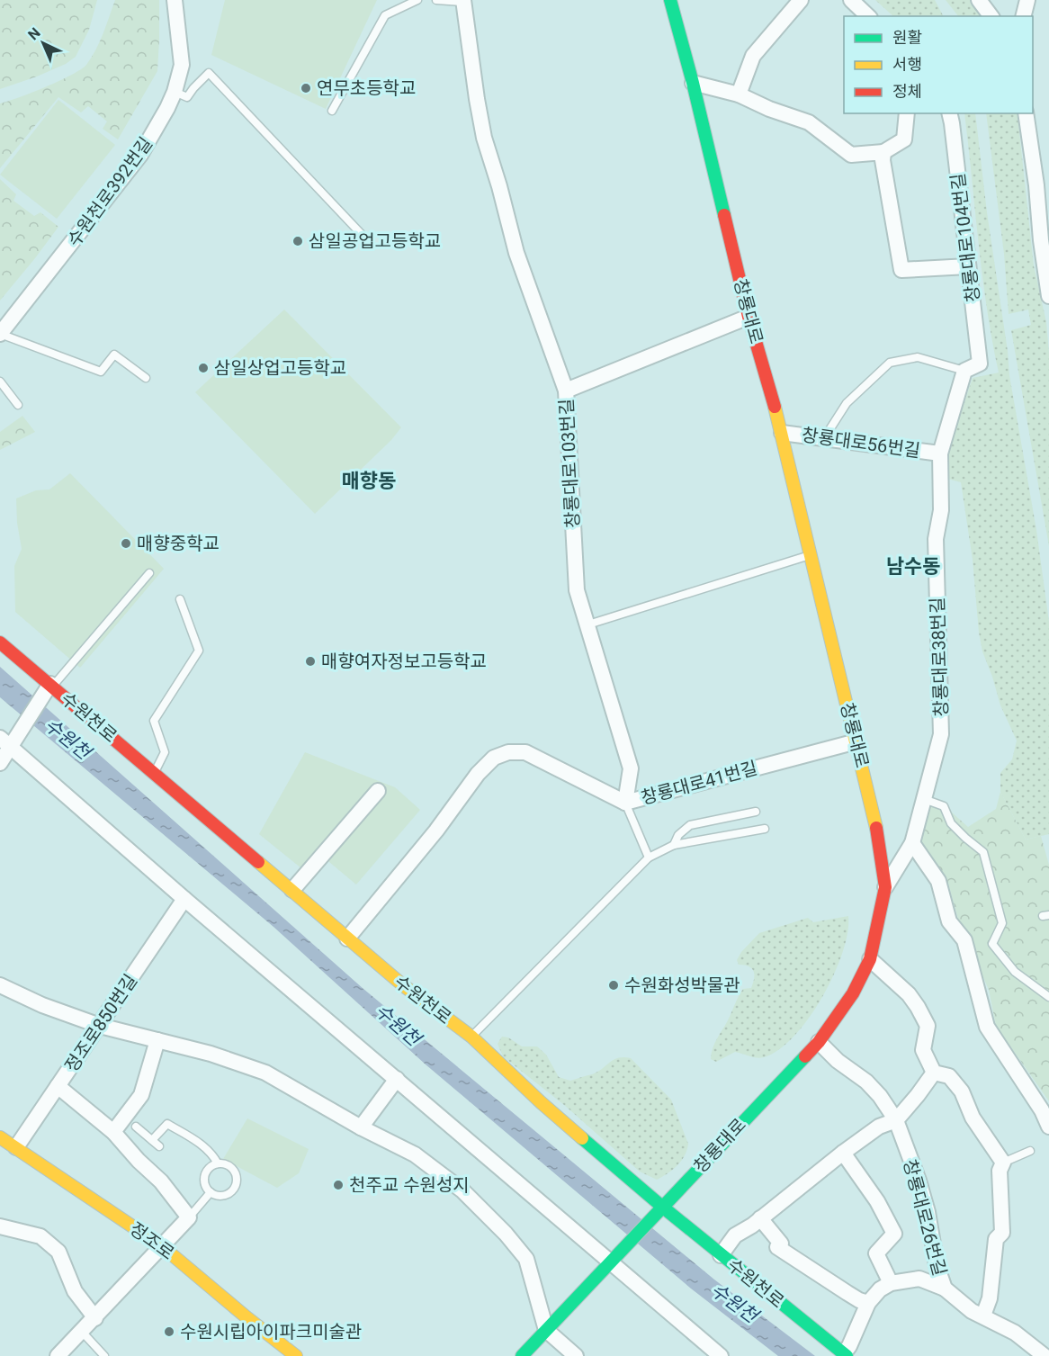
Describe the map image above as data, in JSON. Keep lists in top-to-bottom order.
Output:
{
  "streets": {
    "street": [
      "수원천로392번길",
      "창룡대로104번길",
      "창룡대로",
      "창룡대로56번길",
      "창룡대로103번길",
      "창룡대로38번길",
      "수원천로",
      "창룡대로41번길",
      "정조로850번길",
      "창룡대로26번길",
      "정조로"
    ]
  },
  "crossings": [
    ["창룡대로104번길", "창룡대로38번길"],
    ["창룡대로", "창룡대로56번길"],
    ["창룡대로", "창룡대로38번길"],
    ["창룡대로", "수원천로"],
    ["창룡대로", "창룡대로41번길"],
    ["창룡대로", "창룡대로26번길"],
    ["창룡대로56번길", "창룡대로38번길"],
    ["창룡대로103번길", "창룡대로41번길"],
    ["수원천로", "창룡대로41번길"],
    ["정조로850번길", "정조로"]
  ],
  "districts": ["매향동", "남수동"],
  "water": ["수원천"],
  "places": [
    "연무초등학교",
    "삼일공업고등학교",
    "삼일상업고등학교",
    "매향중학교",
    "매향여자정보고등학교",
    "수원화성박물관",
    "천주교 수원성지",
    "수원시립아이파크미술관"
  ],
  "legend": ["원활", "서행", "정체"],
  "north": "top left"
}
